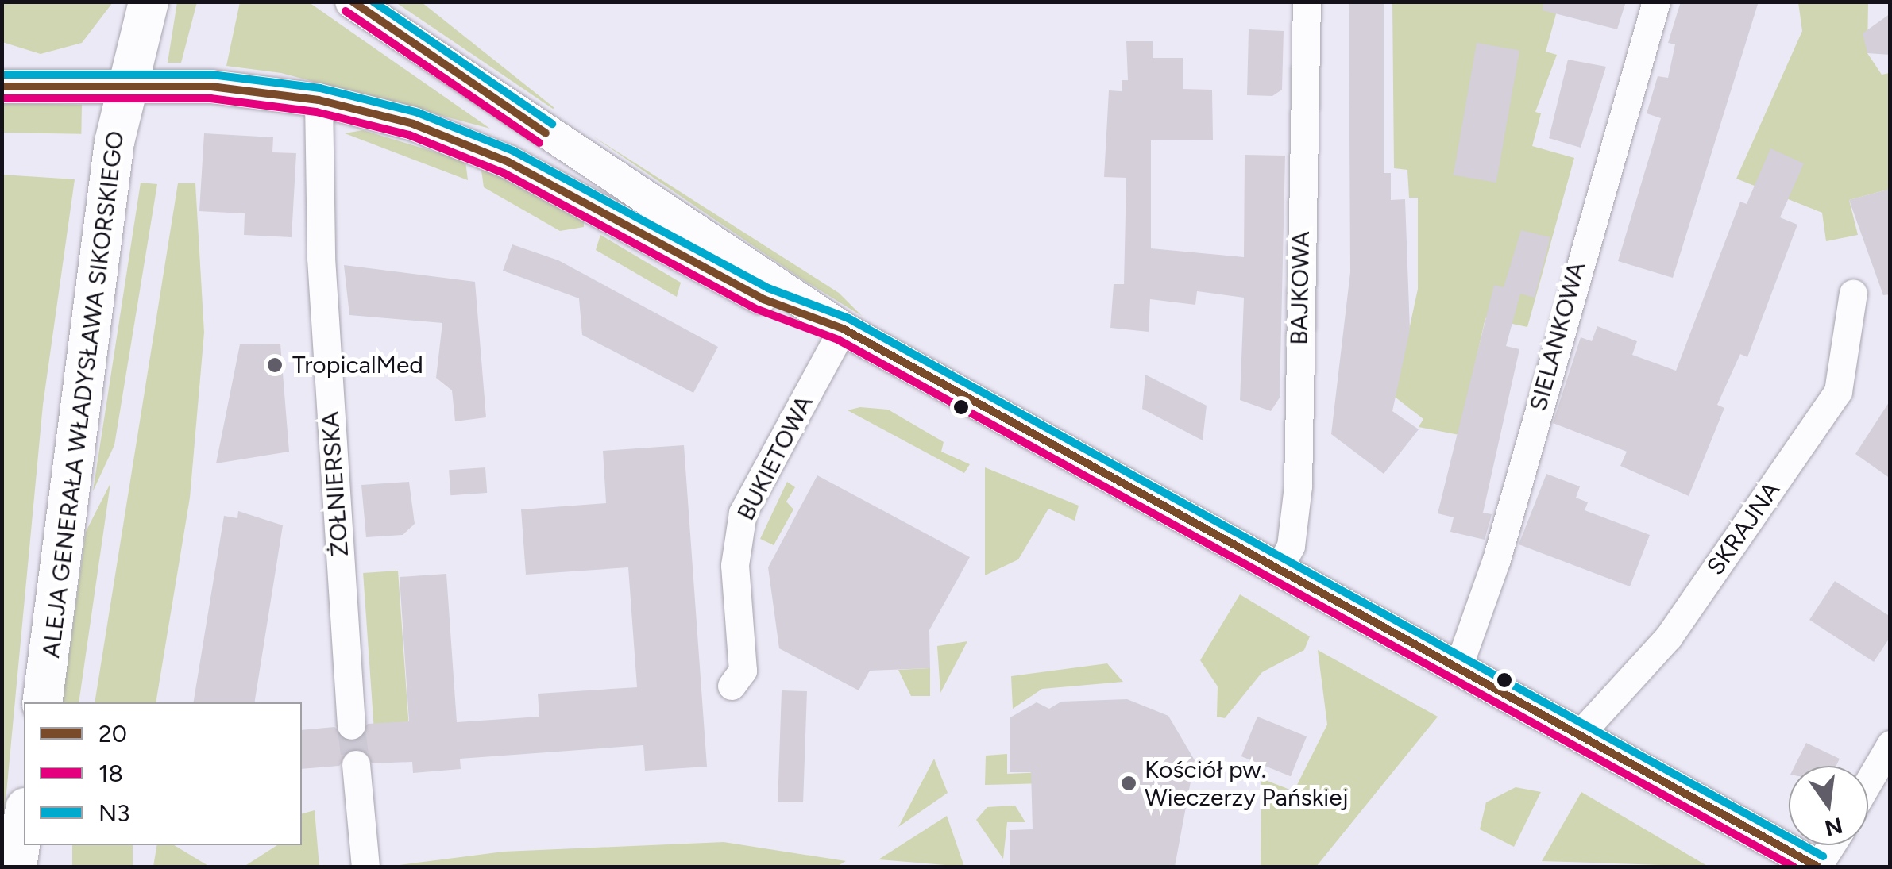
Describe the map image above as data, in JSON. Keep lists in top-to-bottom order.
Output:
{
  "streets": {
    "main road": ["ALEJA GENERAŁA WŁADYSŁAWA SIKORSKIEGO"],
    "street": [
      "BAJKOWA",
      "SIELANKOWA",
      "BUKIETOWA",
      "ŻOŁNIERSKA",
      "SKRAJNA"
    ]
  },
  "places": ["TropicalMed", "Kościół pw. Wieczerzy Pańskiej"],
  "lines": ["transit line 20", "transit line N3", "transit line 18"],
  "legend": ["20", "18", "N3"],
  "north": "bottom"
}
